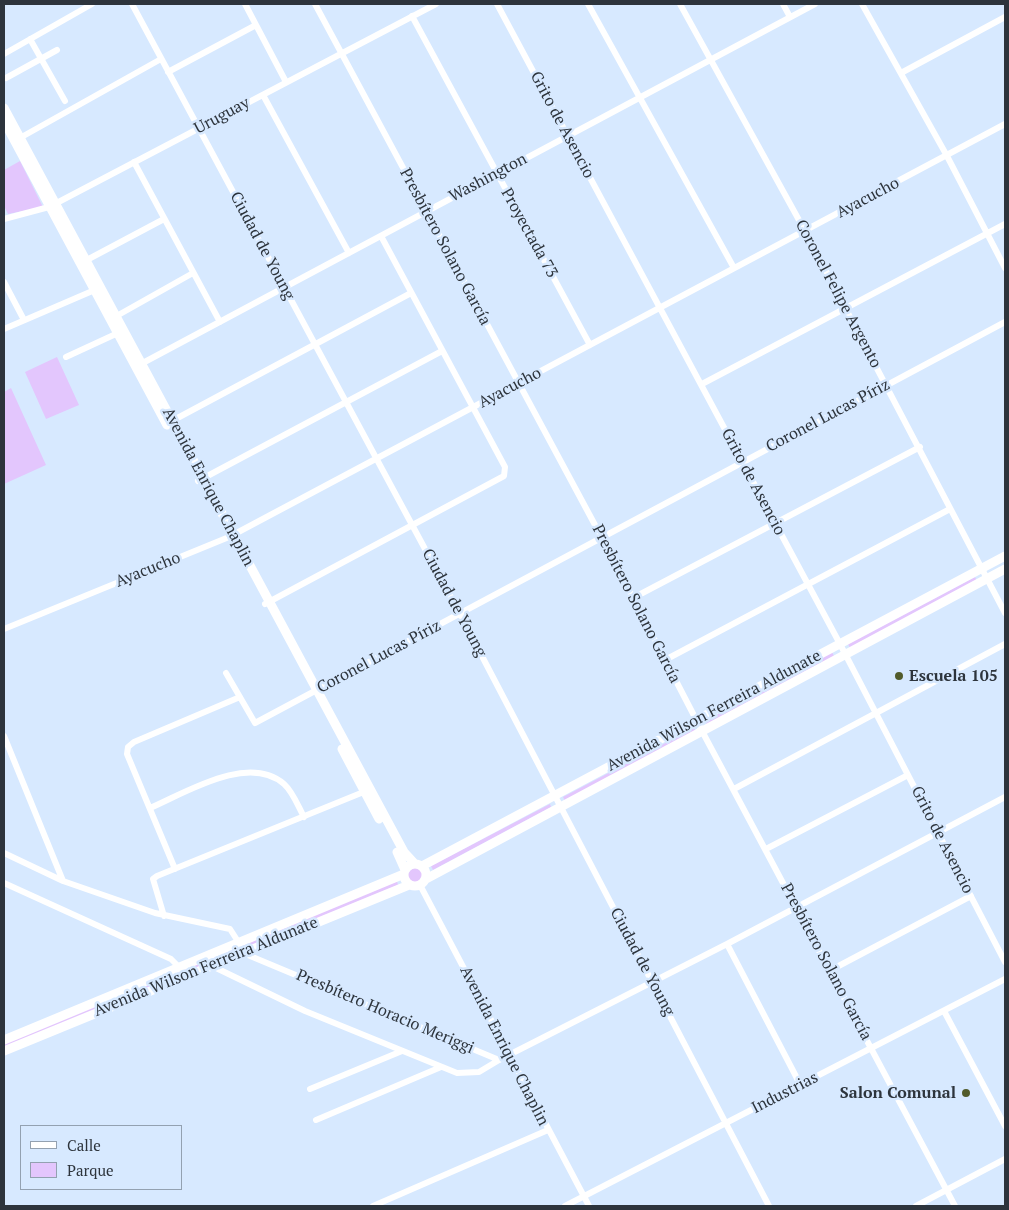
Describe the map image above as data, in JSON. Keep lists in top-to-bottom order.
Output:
{
  "streets": {
    "street": [
      "Uruguay",
      "Grito de Asencio",
      "Washington",
      "Ayacucho",
      "Proyectada 73",
      "Ciudad de Young",
      "Presbítero Solano García",
      "Coronel Felipe Argento",
      "Coronel Lucas Píriz",
      "Avenida Enrique Chaplin",
      "Avenida Wilson Ferreira Aldunate",
      "Presbítero Horacio Meriggi",
      "Industrias"
    ]
  },
  "crossings": [
    ["Uruguay", "Proyectada 73"],
    ["Uruguay", "Ciudad de Young"],
    ["Uruguay", "Presbítero Solano García"],
    ["Uruguay", "Avenida Enrique Chaplin"],
    ["Grito de Asencio", "Washington"],
    ["Grito de Asencio", "Ayacucho"],
    ["Grito de Asencio", "Coronel Lucas Píriz"],
    ["Grito de Asencio", "Avenida Wilson Ferreira Aldunate"],
    ["Washington", "Proyectada 73"],
    ["Washington", "Ciudad de Young"],
    ["Washington", "Presbítero Solano García"],
    ["Washington", "Coronel Felipe Argento"],
    ["Washington", "Avenida Enrique Chaplin"],
    ["Ayacucho", "Proyectada 73"],
    ["Ayacucho", "Ciudad de Young"],
    ["Ayacucho", "Presbítero Solano García"],
    ["Ayacucho", "Coronel Felipe Argento"],
    ["Ayacucho", "Avenida Enrique Chaplin"],
    ["Ciudad de Young", "Coronel Lucas Píriz"],
    ["Ciudad de Young", "Avenida Wilson Ferreira Aldunate"],
    ["Ciudad de Young", "Industrias"],
    ["Presbítero Solano García", "Coronel Lucas Píriz"],
    ["Presbítero Solano García", "Avenida Wilson Ferreira Aldunate"],
    ["Presbítero Solano García", "Industrias"],
    ["Coronel Felipe Argento", "Coronel Lucas Píriz"],
    ["Coronel Felipe Argento", "Avenida Wilson Ferreira Aldunate"],
    ["Coronel Lucas Píriz", "Avenida Enrique Chaplin"],
    ["Avenida Enrique Chaplin", "Avenida Wilson Ferreira Aldunate"],
    ["Avenida Enrique Chaplin", "Industrias"],
    ["Avenida Wilson Ferreira Aldunate", "Presbítero Horacio Meriggi"]
  ],
  "places": ["Escuela 105", "Salon Comunal"],
  "legend": ["Calle", "Parque"]
}
